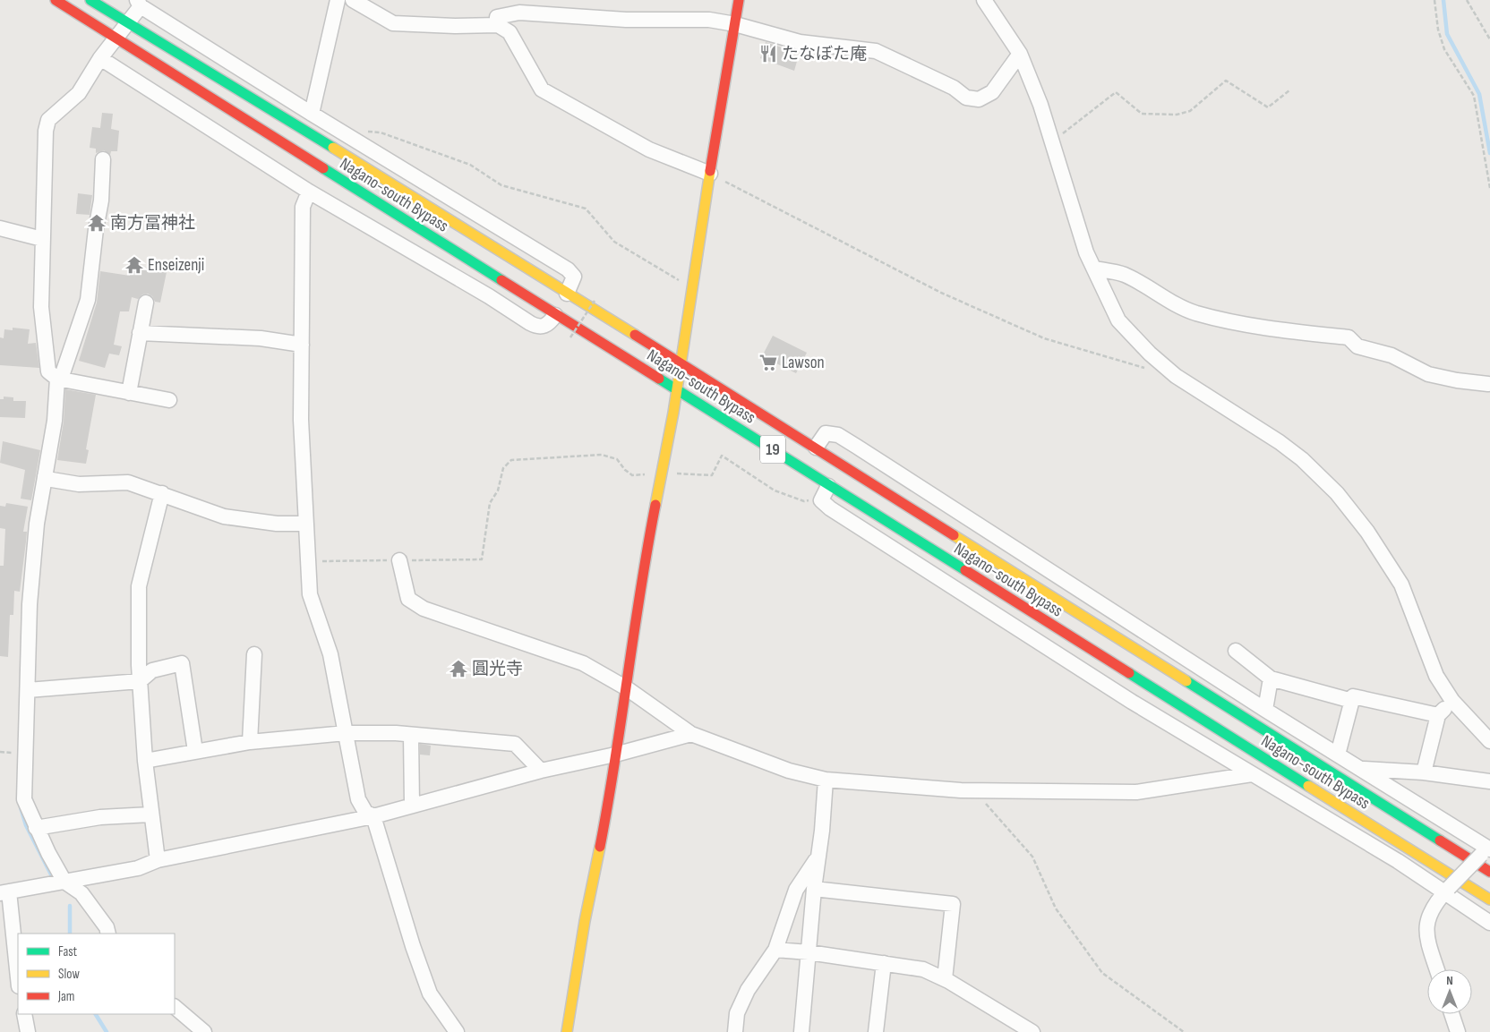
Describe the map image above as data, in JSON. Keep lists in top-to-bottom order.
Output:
{
  "streets": {
    "main road": ["Nagano-south Bypass", "19"]
  },
  "places": {
    "restaurant": ["たなぼた庵"],
    "temple": ["南方冨神社", "Enseizenji", "圓光寺"],
    "supermarket": ["Lawson"]
  },
  "legend": ["Fast", "Slow", "Jam"],
  "north": "top"
}
